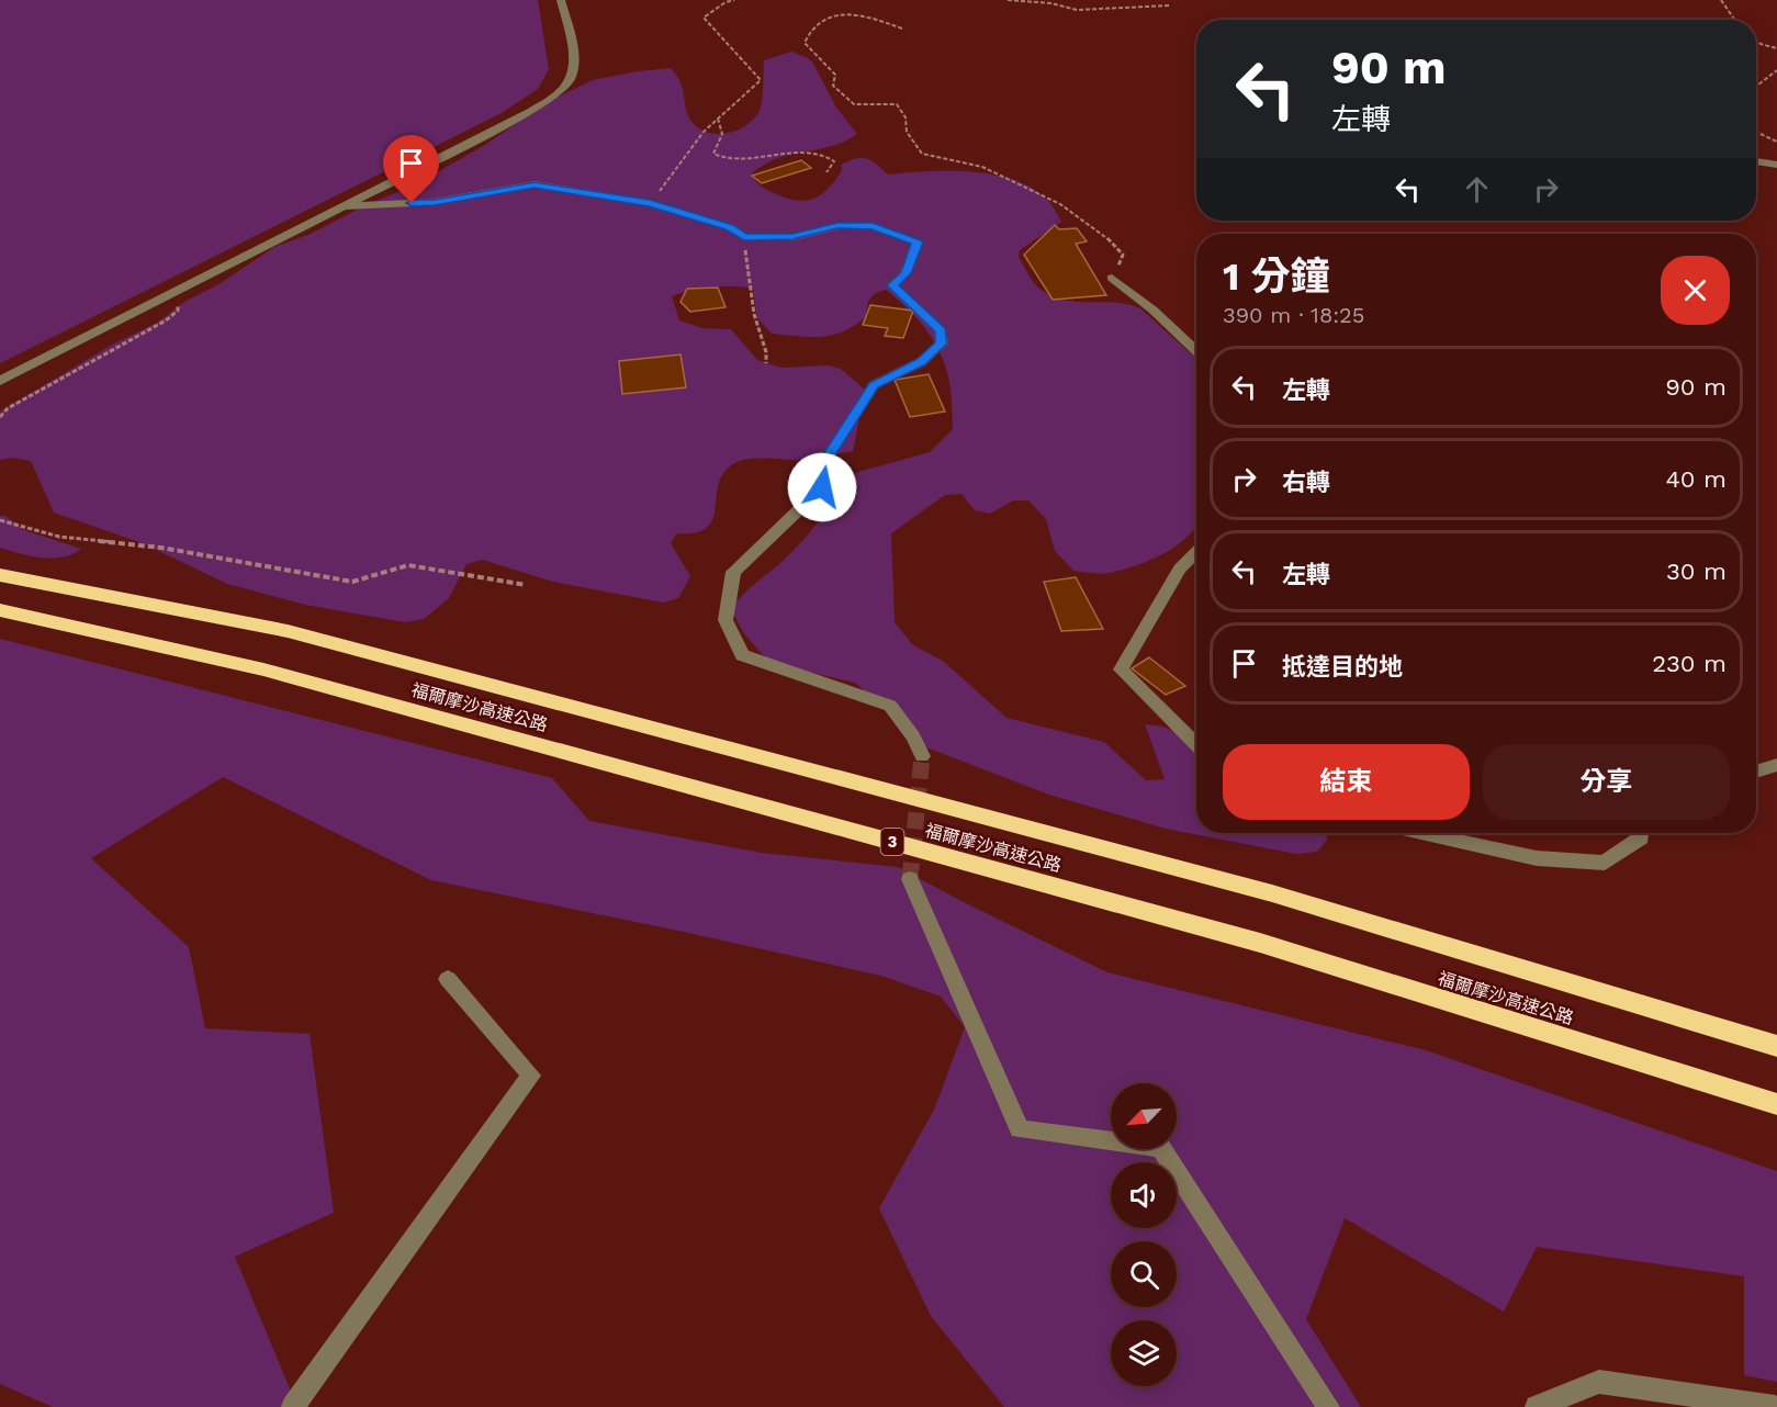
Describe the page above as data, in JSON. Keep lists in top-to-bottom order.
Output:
{
  "streets": {
    "highway": ["福爾摩沙高速公路", "3"]
  },
  "north": "bottom left",
  "page": {
    "turn": ["90 m", "左轉"],
    "heading": ["1 分鐘", "390 m · 18:25"],
    "list": [
      {
        "name": "左轉",
        "value": "90 m"
      },
      {
        "name": "右轉",
        "value": "40 m"
      },
      {
        "name": "左轉",
        "value": "30 m"
      },
      {
        "name": "抵達目的地",
        "value": "230 m"
      }
    ],
    "buttons": ["結束", "分享"]
  }
}
